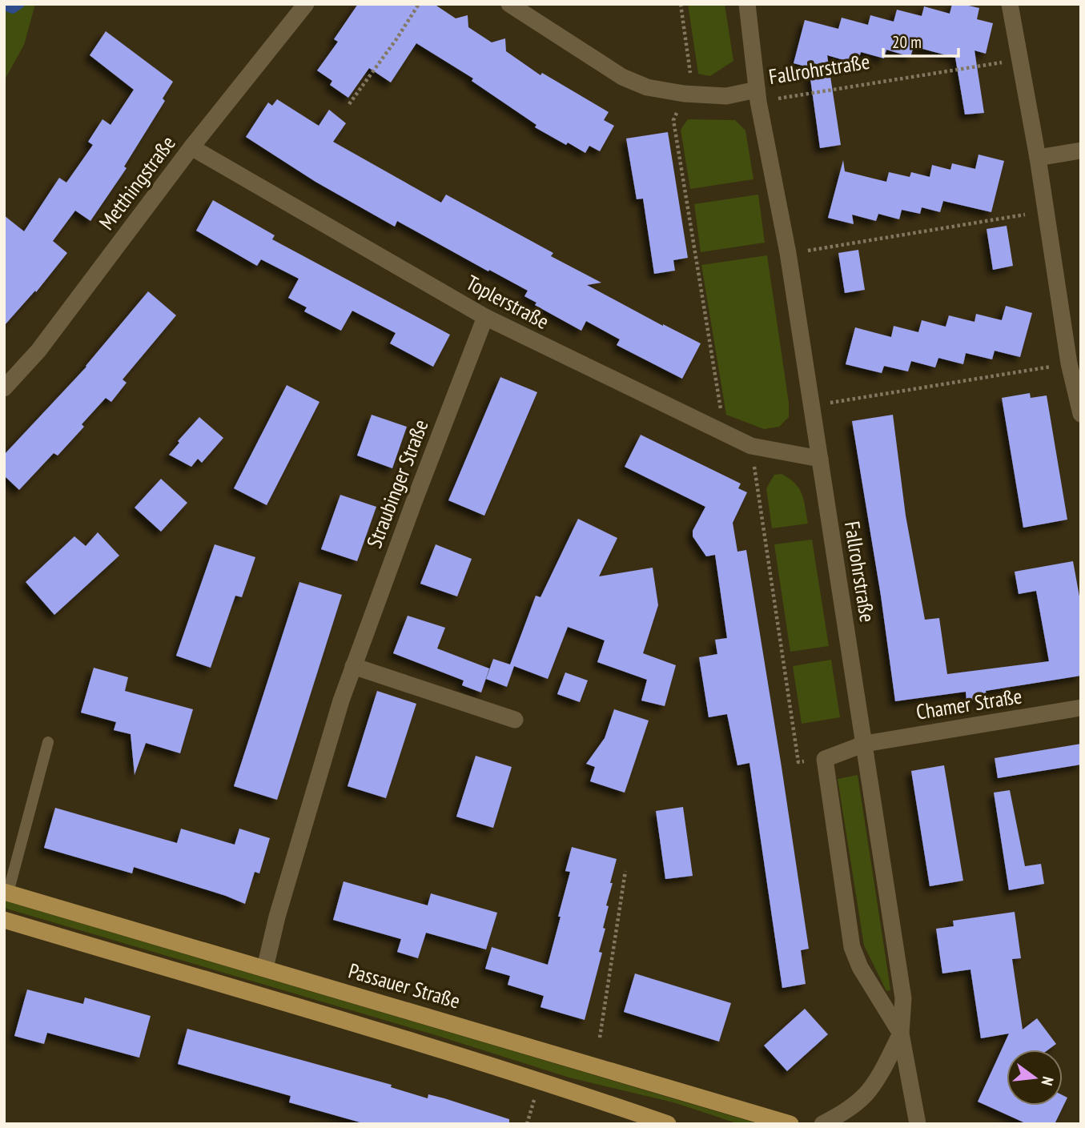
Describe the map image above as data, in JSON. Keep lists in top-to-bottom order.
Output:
{
  "streets": {
    "main road": ["Passauer Straße"],
    "street": [
      "Fallrohrstraße",
      "Metthingstraße",
      "Toplerstraße",
      "Straubinger Straße",
      "Chamer Straße"
    ]
  },
  "crossings": [
    ["Fallrohrstraße", "Toplerstraße"],
    ["Fallrohrstraße", "Chamer Straße"],
    ["Metthingstraße", "Toplerstraße"],
    ["Toplerstraße", "Straubinger Straße"],
    ["Straubinger Straße", "Passauer Straße"]
  ],
  "scale_bar": "20 m",
  "north": "right"
}
